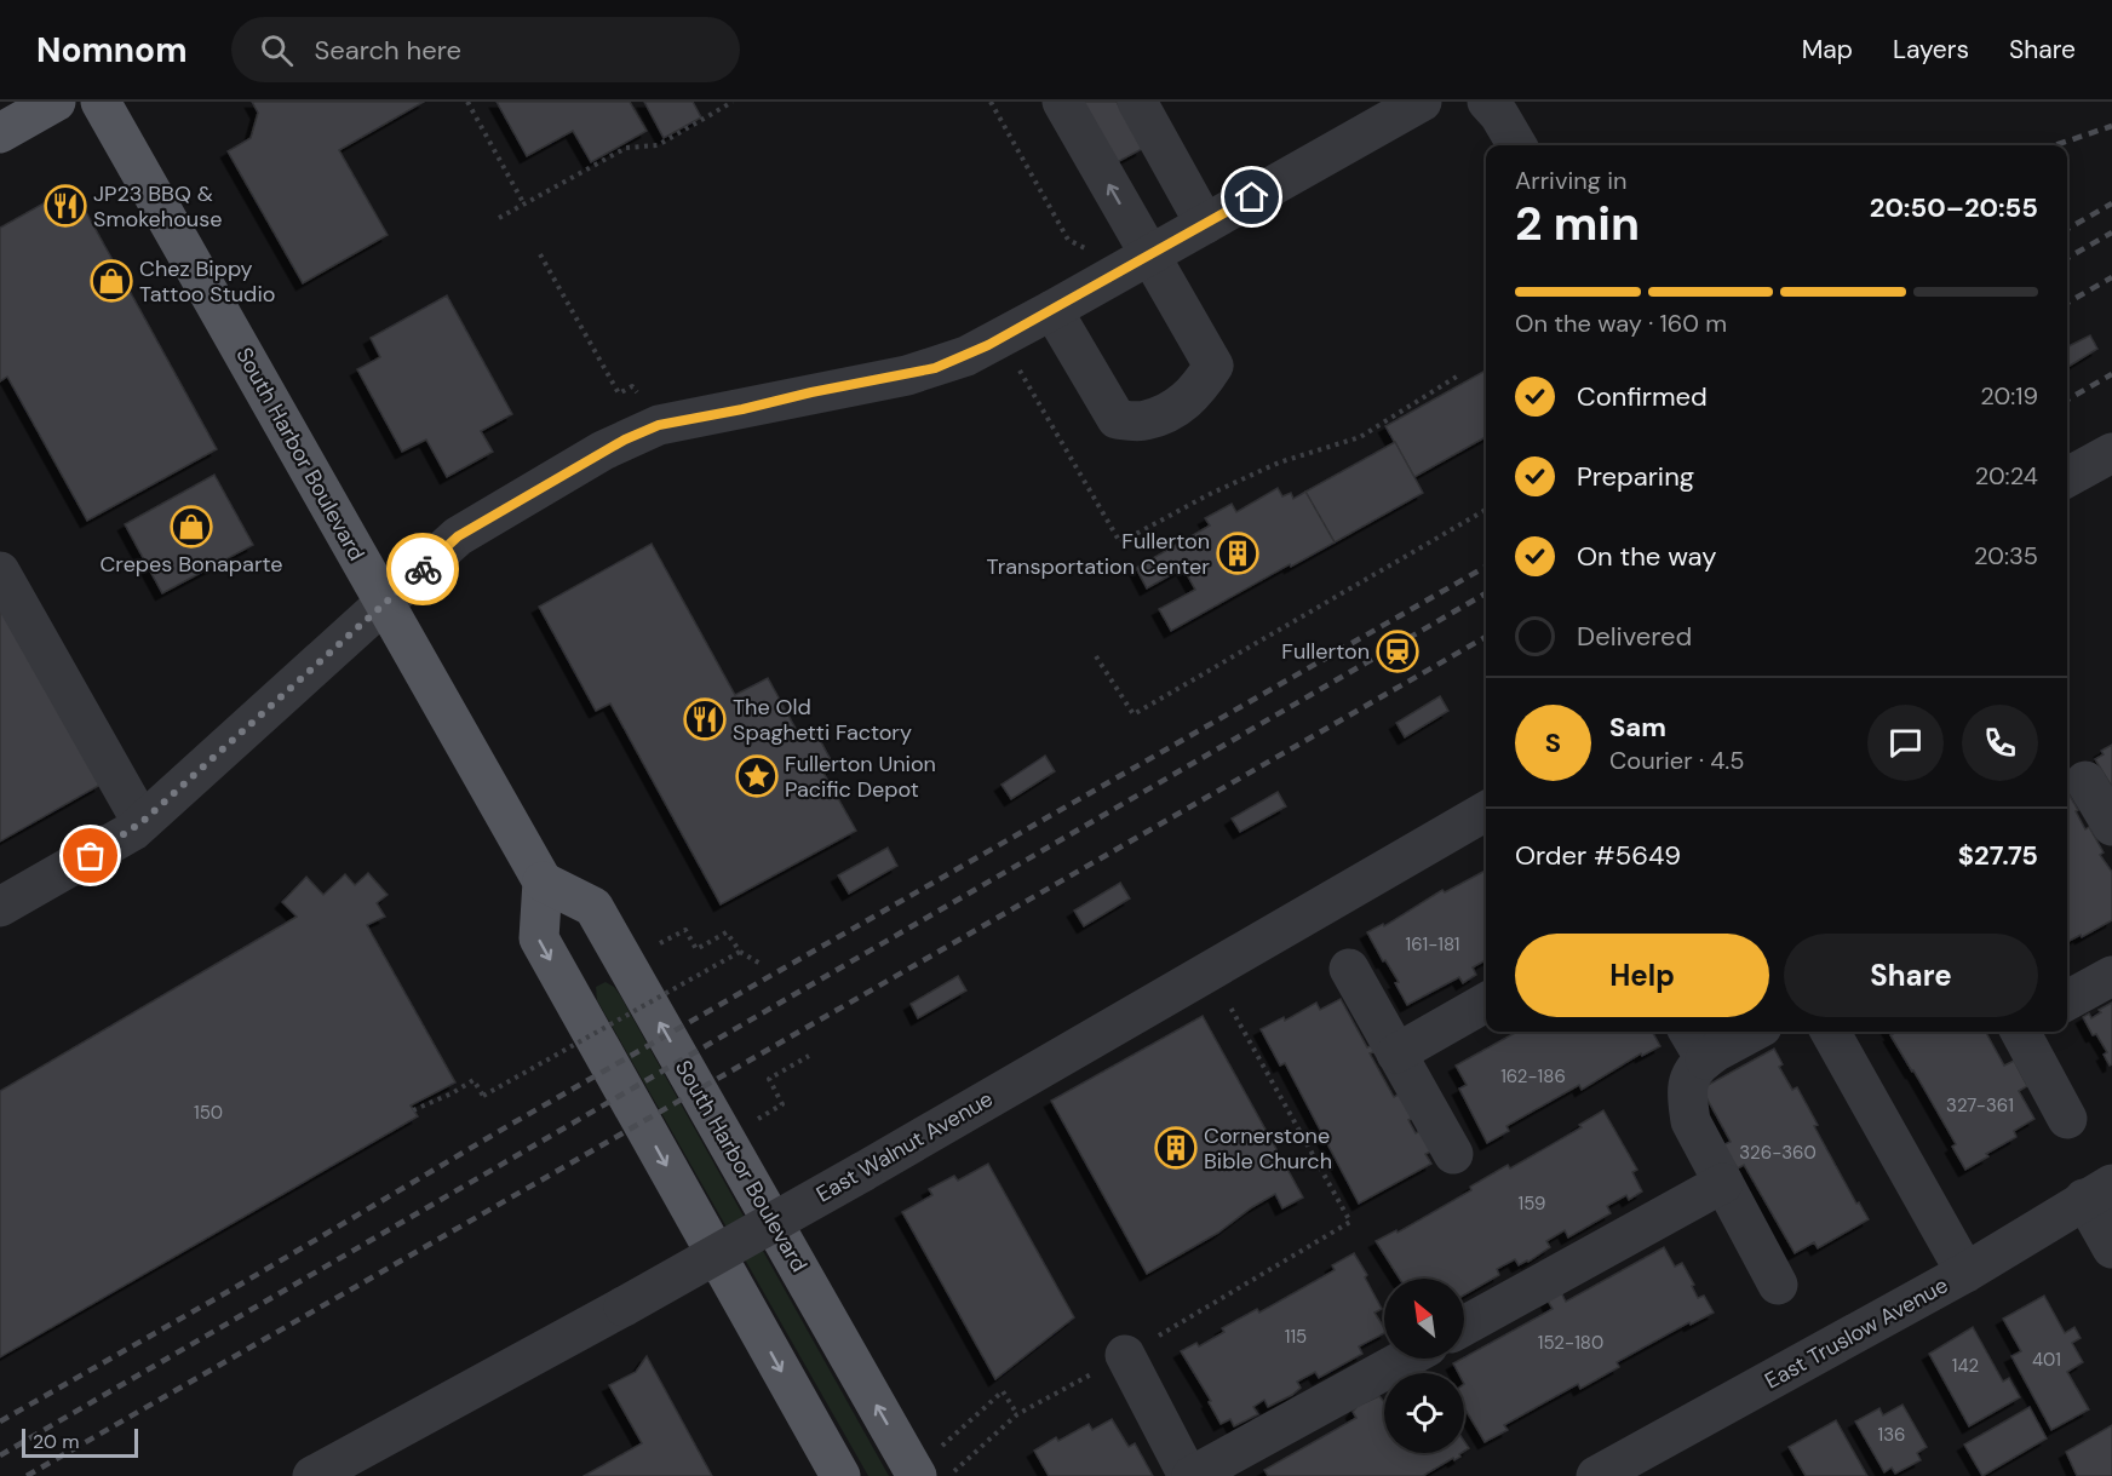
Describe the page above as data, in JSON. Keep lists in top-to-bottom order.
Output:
{
  "streets": {
    "main road": ["South Harbor Boulevard"],
    "street": ["East Walnut Avenue", "East Truslow Avenue"]
  },
  "places": {
    "restaurant": ["JP23 BBQ & Smokehouse", "The Old Spaghetti Factory"],
    "shop": ["Chez Bippy Tattoo Studio", "Crepes Bonaparte"],
    "building": ["Fullerton Transportation Center", "Cornerstone Bible Church"],
    "station": ["Fullerton"],
    "place": ["Fullerton Union Pacific Depot"]
  },
  "house_numbers": [
    "161-181",
    "162-186",
    "327-361",
    "150",
    "326-360",
    "159",
    "115",
    "152-180",
    "401",
    "142",
    "136"
  ],
  "scale_bar": "20 m",
  "north": "top left",
  "page": {
    "header": "Nomnom",
    "search": "Search here",
    "nav": ["Map", "Layers", "Share"],
    "heading": ["2 min", "Arriving in", "20:50–20:55"],
    "panel": [
      "Sam",
      "Courier · 4.5",
      "Order #5649",
      "$27.75"
    ],
    "bar": "On the way · 160 m",
    "list": [
      ["Confirmed", "20:19"],
      ["Preparing", "20:24"],
      ["On the way", "20:35"],
      "Delivered"
    ],
    "round": "S",
    "buttons": ["Help", "Share"],
    "scale": "20 m"
  }
}
